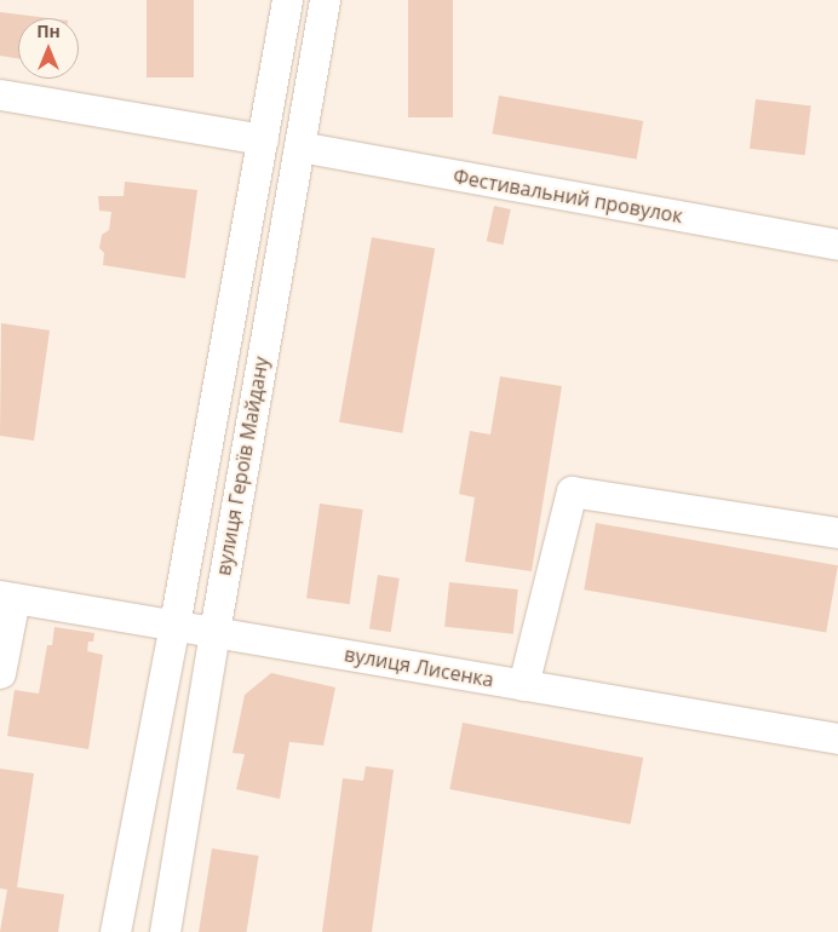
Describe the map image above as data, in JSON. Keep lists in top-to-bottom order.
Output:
{
  "streets": {
    "street": ["Фестивальний провулок", "вулиця Героїв Майдану", "вулиця Лисенка"]
  },
  "crossings": [
    ["Фестивальний провулок", "вулиця Героїв Майдану"],
    ["вулиця Героїв Майдану", "вулиця Лисенка"]
  ],
  "north": "top"
}
